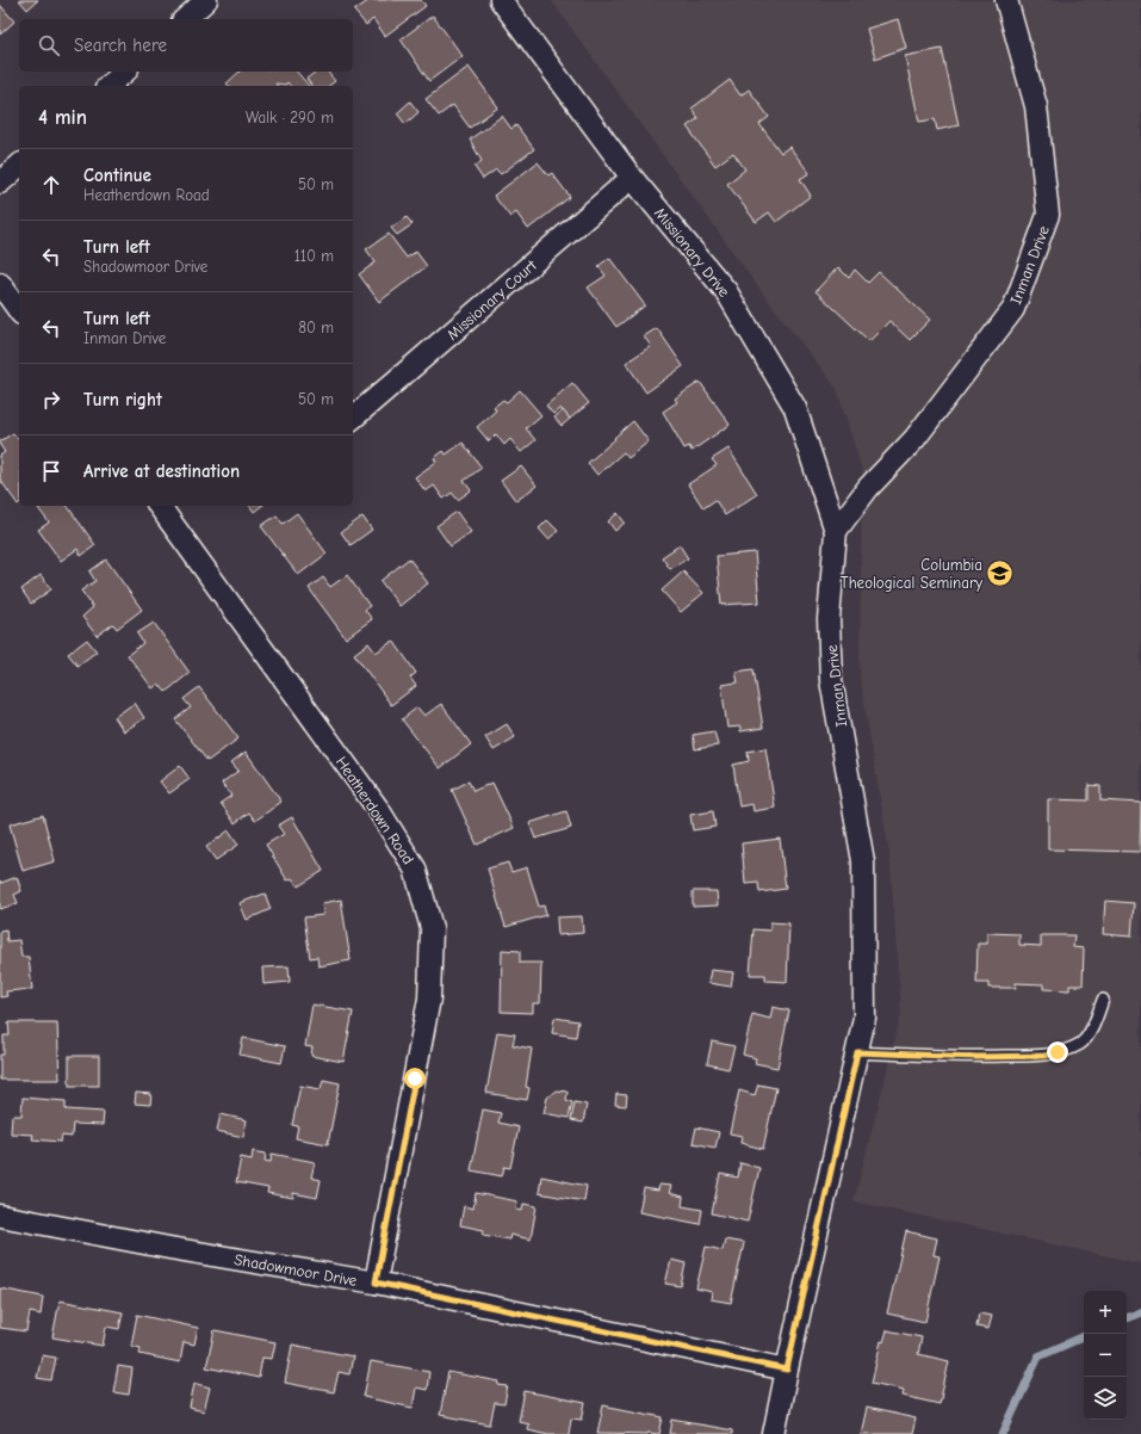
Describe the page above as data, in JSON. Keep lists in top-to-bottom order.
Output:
{
  "streets": {
    "street": [
      "Missionary Drive",
      "Inman Drive",
      "Missionary Court",
      "Heatherdown Road",
      "Shadowmoor Drive"
    ]
  },
  "crossings": [
    ["Missionary Drive", "Inman Drive"],
    ["Missionary Drive", "Missionary Court"],
    ["Inman Drive", "Shadowmoor Drive"],
    ["Heatherdown Road", "Shadowmoor Drive"]
  ],
  "places": {
    "school or university": ["Columbia Theological Seminary"]
  },
  "page": {
    "search": "Search here",
    "heading": ["4 min", "Walk · 290 m"],
    "list": [
      ["Continue", "Heatherdown Road", "50 m"],
      ["Turn left", "Shadowmoor Drive", "110 m"],
      ["Turn left", "Inman Drive", "80 m"],
      ["Turn right", "50 m"],
      "Arrive at destination"
    ],
    "map_buttons": ["+", "−"]
  }
}
